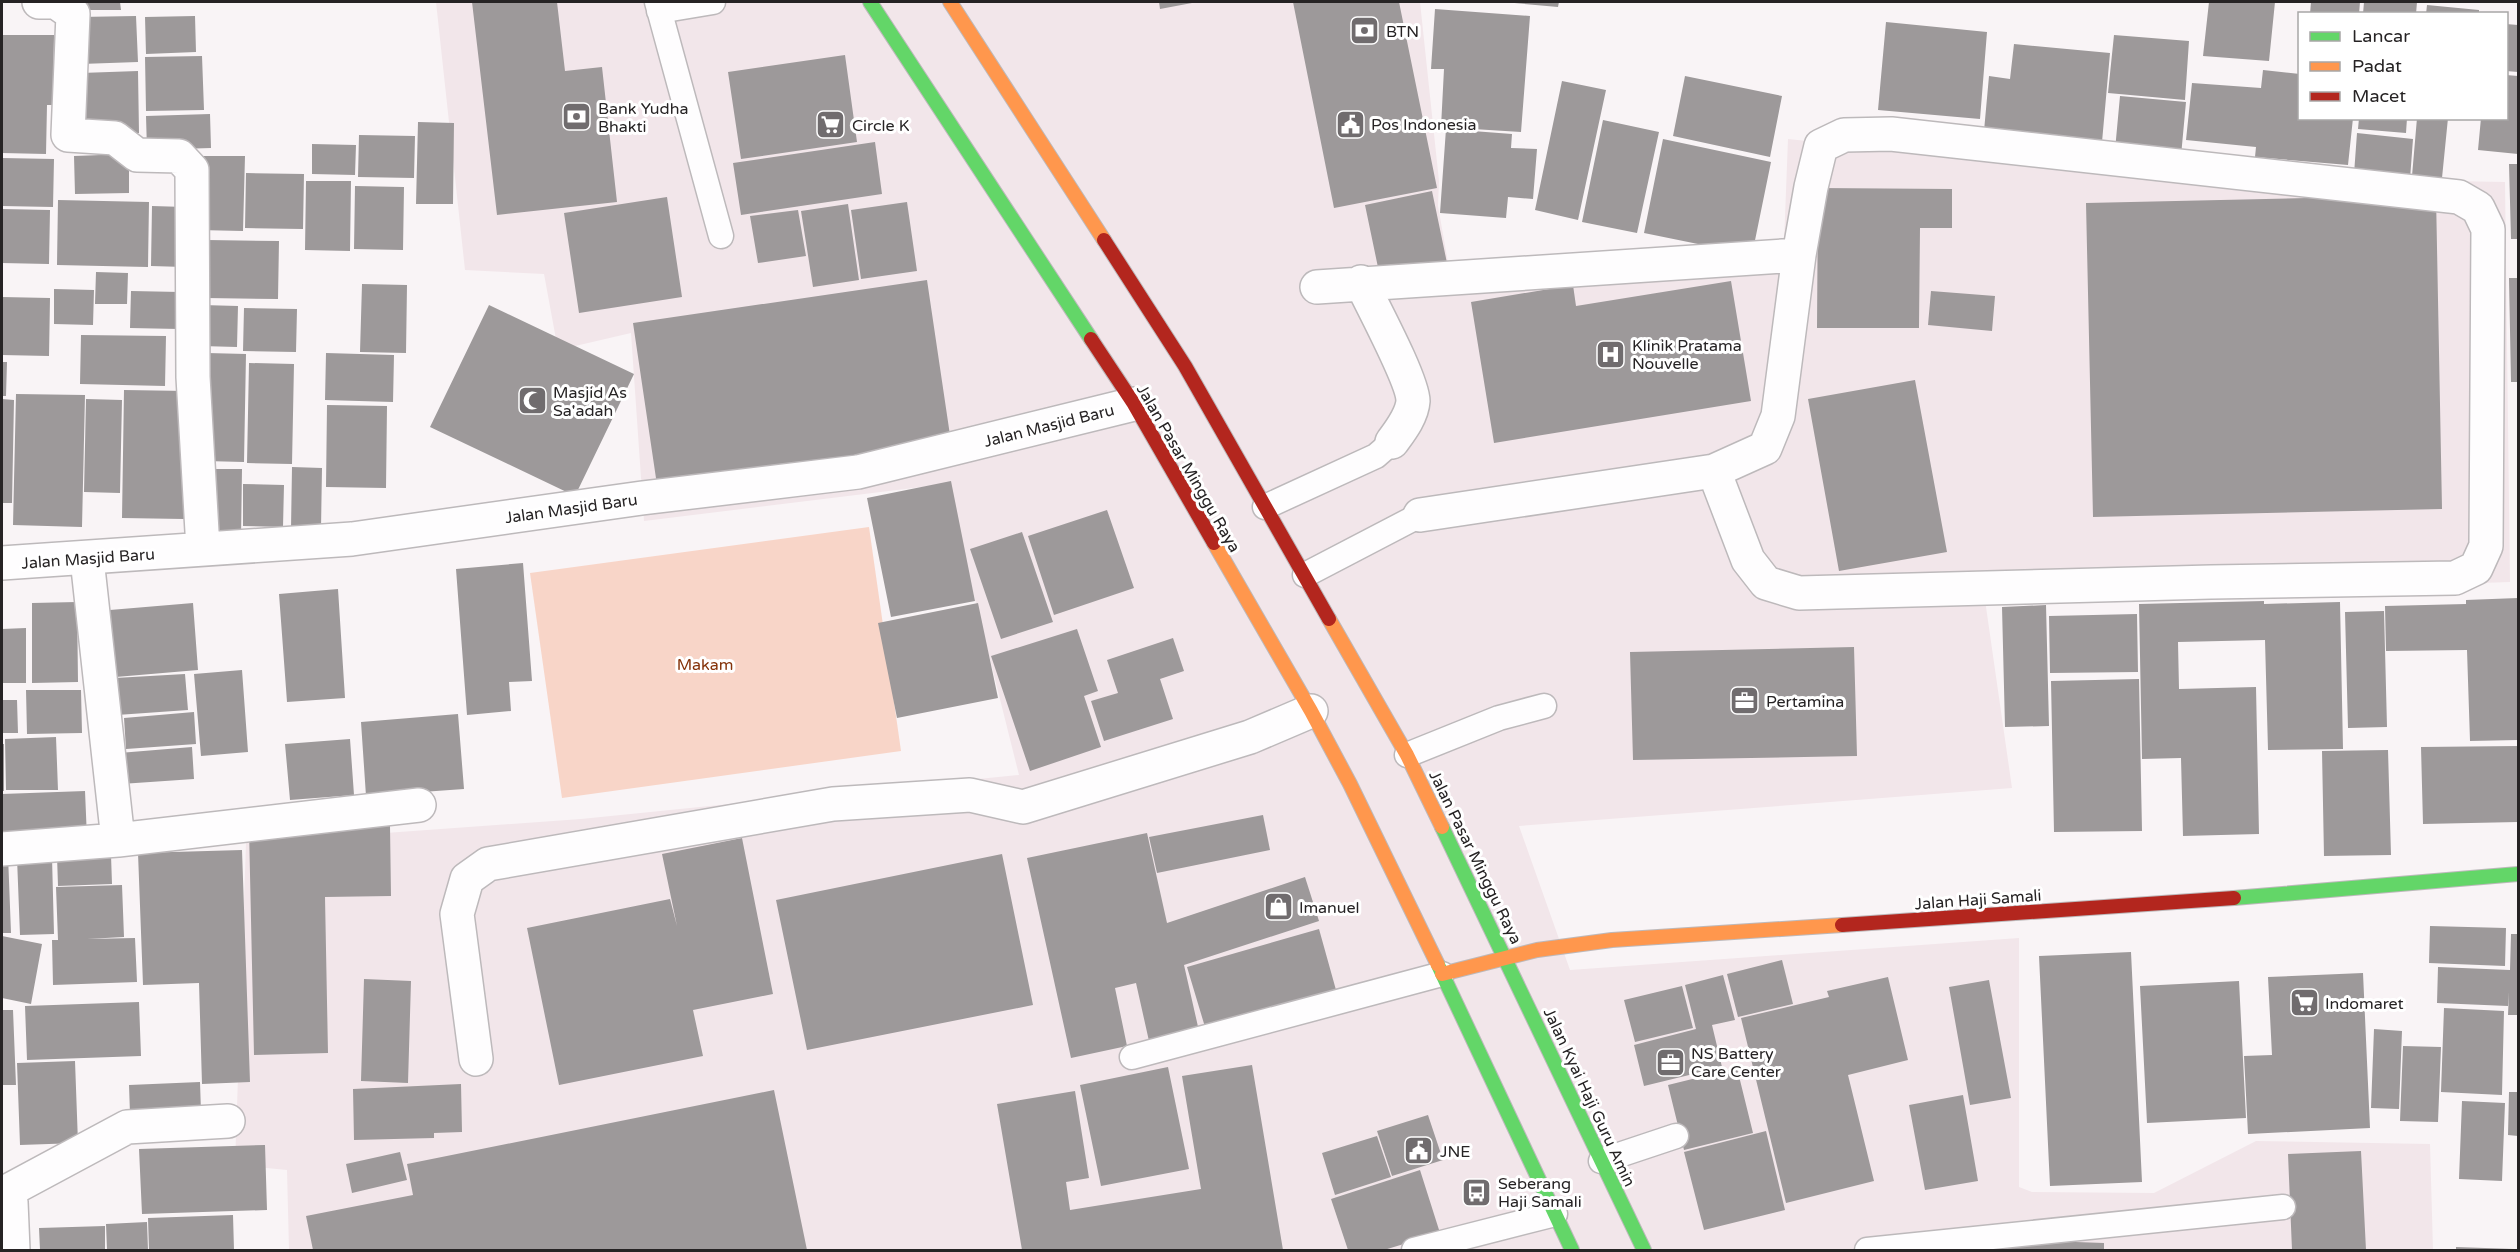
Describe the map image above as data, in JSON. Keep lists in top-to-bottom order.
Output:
{
  "streets": {
    "main road": ["Jalan Pasar Minggu Raya", "Jalan Haji Samali", "Jalan Kyai Haji Guru Amin"],
    "street": ["Jalan Masjid Baru"]
  },
  "crossings": [
    ["Jalan Masjid Baru", "Jalan Pasar Minggu Raya"],
    ["Jalan Pasar Minggu Raya", "Jalan Haji Samali"],
    ["Jalan Pasar Minggu Raya", "Jalan Kyai Haji Guru Amin"],
    ["Jalan Haji Samali", "Jalan Kyai Haji Guru Amin"]
  ],
  "parks": ["Makam"],
  "places": {
    "bank": ["BTN", "Bank Yudha Bhakti"],
    "public building": ["Pos Indonesia", "JNE"],
    "supermarket": ["Circle K", "Indomaret"],
    "hospital": ["Klinik Pratama Nouvelle"],
    "mosque": ["Masjid As Sa'adah"],
    "office": ["Pertamina", "NS Battery Care Center"],
    "shop": ["Imanuel"],
    "bus stop": ["Seberang Haji Samali"]
  },
  "legend": ["Lancar", "Padat", "Macet"]
}
